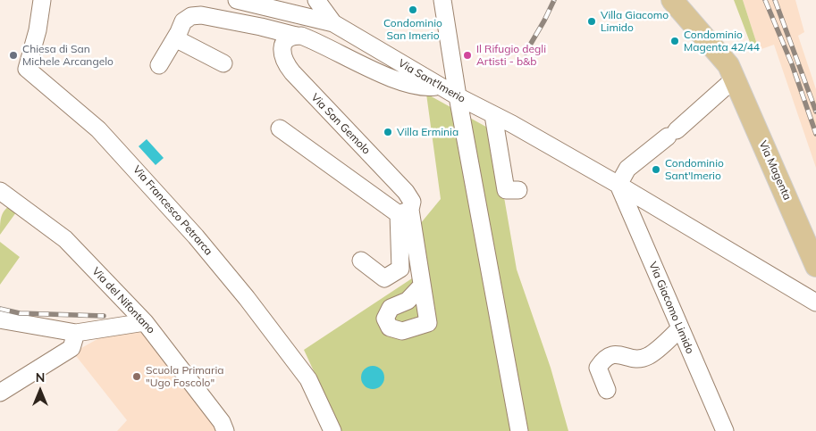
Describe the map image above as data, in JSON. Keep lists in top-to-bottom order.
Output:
{
  "streets": {
    "main road": ["Via Magenta"],
    "street": [
      "Via Sant'Imerio",
      "Via San Gemolo",
      "Via Francesco Petrarca",
      "Via del Nifontano",
      "Via Giacomo Limido"
    ]
  },
  "crossings": [
    ["Via Sant'Imerio", "Via Giacomo Limido"]
  ],
  "places": [
    "Condominio San Imerio",
    "Villa Giacomo Limido",
    "Condominio Magenta 42/44",
    "Chiesa di San Michele Arcangelo",
    "Il Rifugio degli Artisti - b&b",
    "Villa Erminia",
    "Condominio Sant'Imerio",
    "Scuola Primaria \"Ugo Foscolo\""
  ],
  "north": "top"
}
